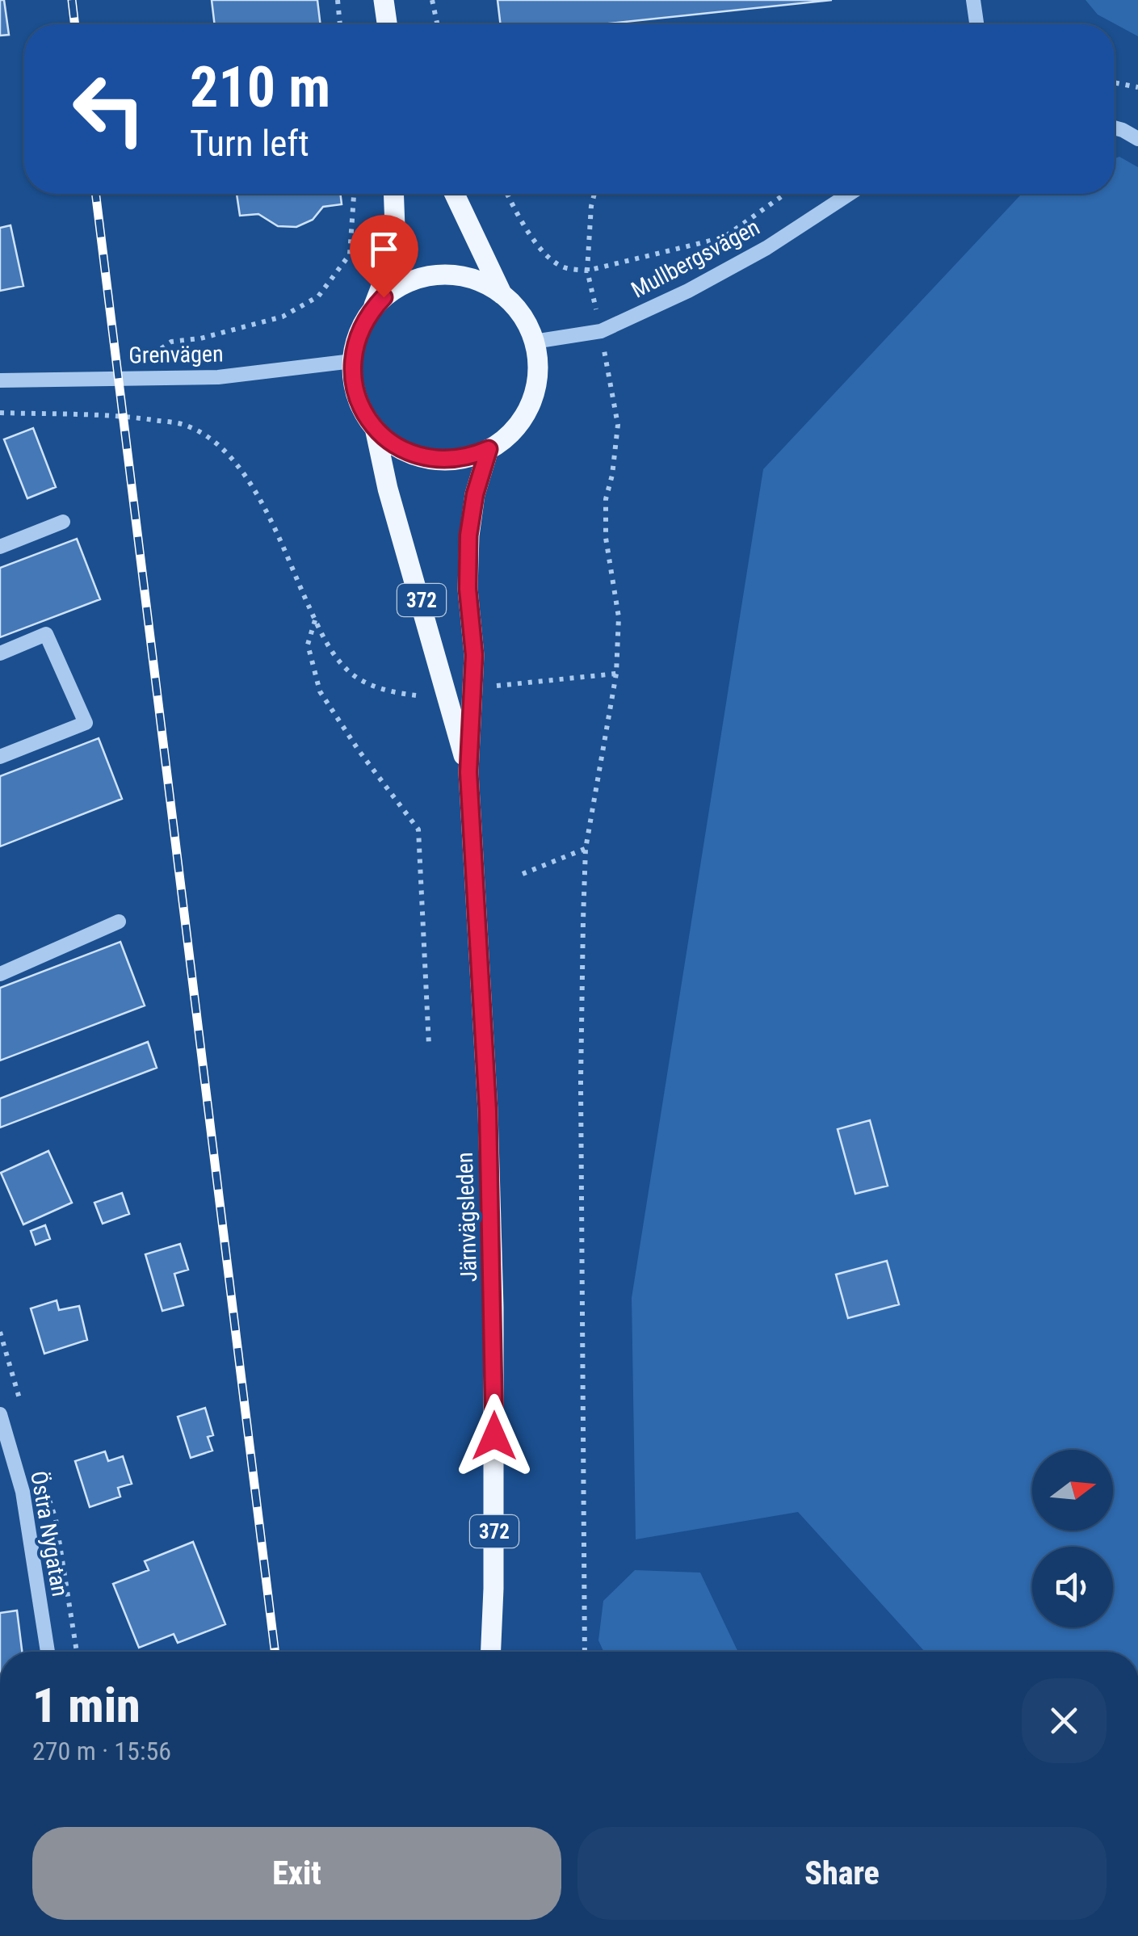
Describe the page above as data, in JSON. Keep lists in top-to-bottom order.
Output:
{
  "streets": {
    "main road": ["372", "Järnvägsleden"],
    "street": ["Mullbergsvägen", "Grenvägen", "Östra Nygatan"]
  },
  "crossings": [
    ["Mullbergsvägen", "Grenvägen"],
    ["Mullbergsvägen", "372"],
    ["Mullbergsvägen", "Järnvägsleden"],
    ["Grenvägen", "372"],
    ["Grenvägen", "Järnvägsleden"],
    ["372", "Järnvägsleden"]
  ],
  "north": "right",
  "page": {
    "turn": ["210 m", "Turn left"],
    "heading": ["1 min", "270 m · 15:56"],
    "buttons": ["Exit", "Share"]
  }
}
